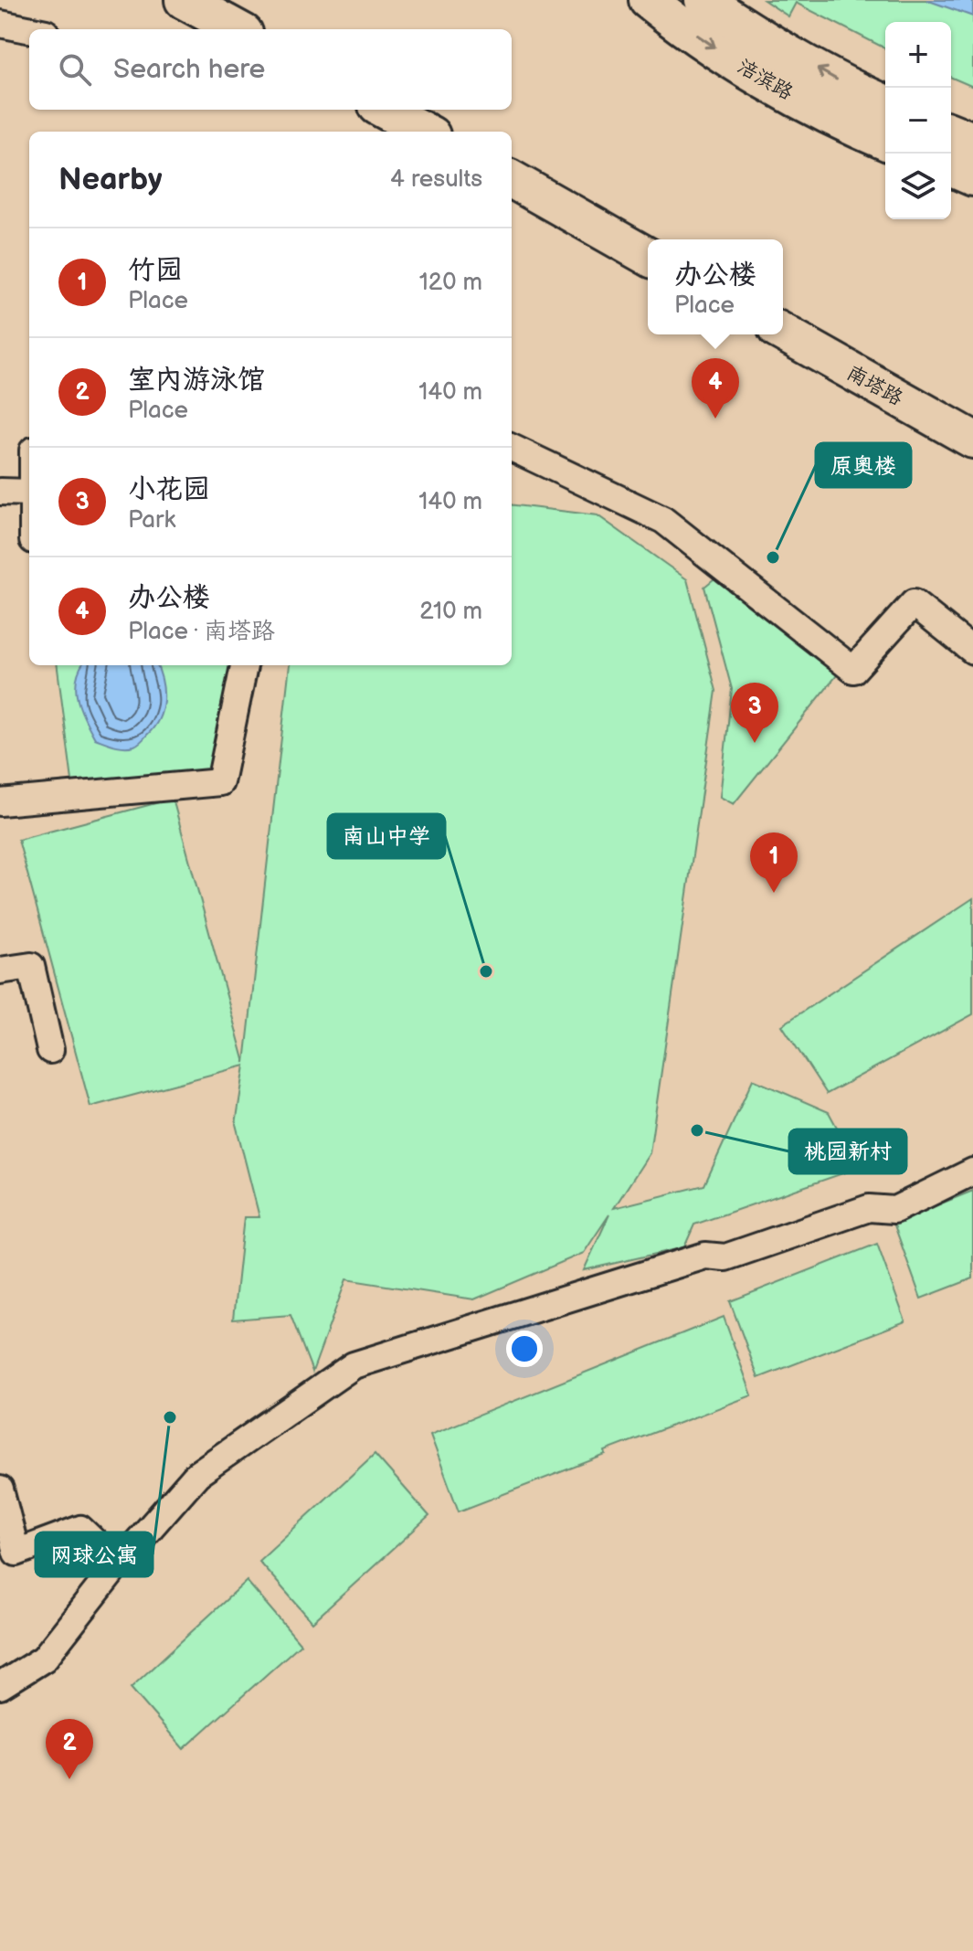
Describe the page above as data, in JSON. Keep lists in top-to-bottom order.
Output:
{
  "streets": {
    "main road": ["涪滨路", "南塔路"]
  },
  "places": [
    "原奥楼",
    "南山中学",
    "桃园新村",
    "网球公寓"
  ],
  "page": {
    "map_buttons": ["+", "−"],
    "search": "Search here",
    "heading": ["Nearby", "4 results"],
    "list": [
      {
        "mark": "1",
        "name": "竹园",
        "note": "Place",
        "value": "120 m"
      },
      {
        "mark": "2",
        "name": "室内游泳馆",
        "note": "Place",
        "value": "140 m"
      },
      {
        "mark": "3",
        "name": "小花园",
        "note": "Park",
        "value": "140 m"
      },
      {
        "mark": "4",
        "name": "办公楼",
        "note": "Place · 南塔路",
        "value": "210 m"
      }
    ],
    "popup": ["办公楼", "Place"],
    "pins": [
      "4",
      "3",
      "1",
      "2"
    ]
  }
}
